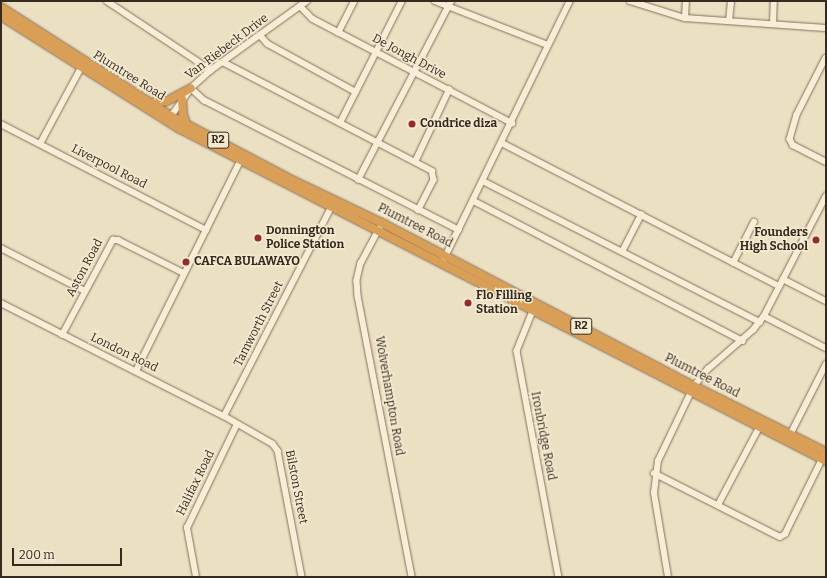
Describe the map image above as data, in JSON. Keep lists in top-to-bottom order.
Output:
{
  "streets": {
    "highway": ["Plumtree Road", "R2"],
    "street": [
      "Van Riebeck Drive",
      "De Jongh Drive",
      "Liverpool Road",
      "Aston Road",
      "Tamworth Street",
      "London Road",
      "Wolverhampton Road",
      "Ironbridge Road",
      "Halifax Road",
      "Bilston Street"
    ]
  },
  "crossings": [
    ["Van Riebeck Drive", "De Jongh Drive"],
    ["Van Riebeck Drive", "Plumtree Road"],
    ["Plumtree Road", "Tamworth Street"],
    ["Plumtree Road", "Wolverhampton Road"],
    ["Plumtree Road", "Ironbridge Road"],
    ["Aston Road", "London Road"],
    ["Tamworth Street", "London Road"],
    ["London Road", "Halifax Road"],
    ["London Road", "Bilston Street"],
    ["Halifax Road", "Bilston Street"]
  ],
  "places": [
    "Condrice diza",
    "Donnington Police Station",
    "Founders High School",
    "CAFCA BULAWAYO",
    "Flo Filling Station"
  ],
  "scale_bar": "200 m"
}
